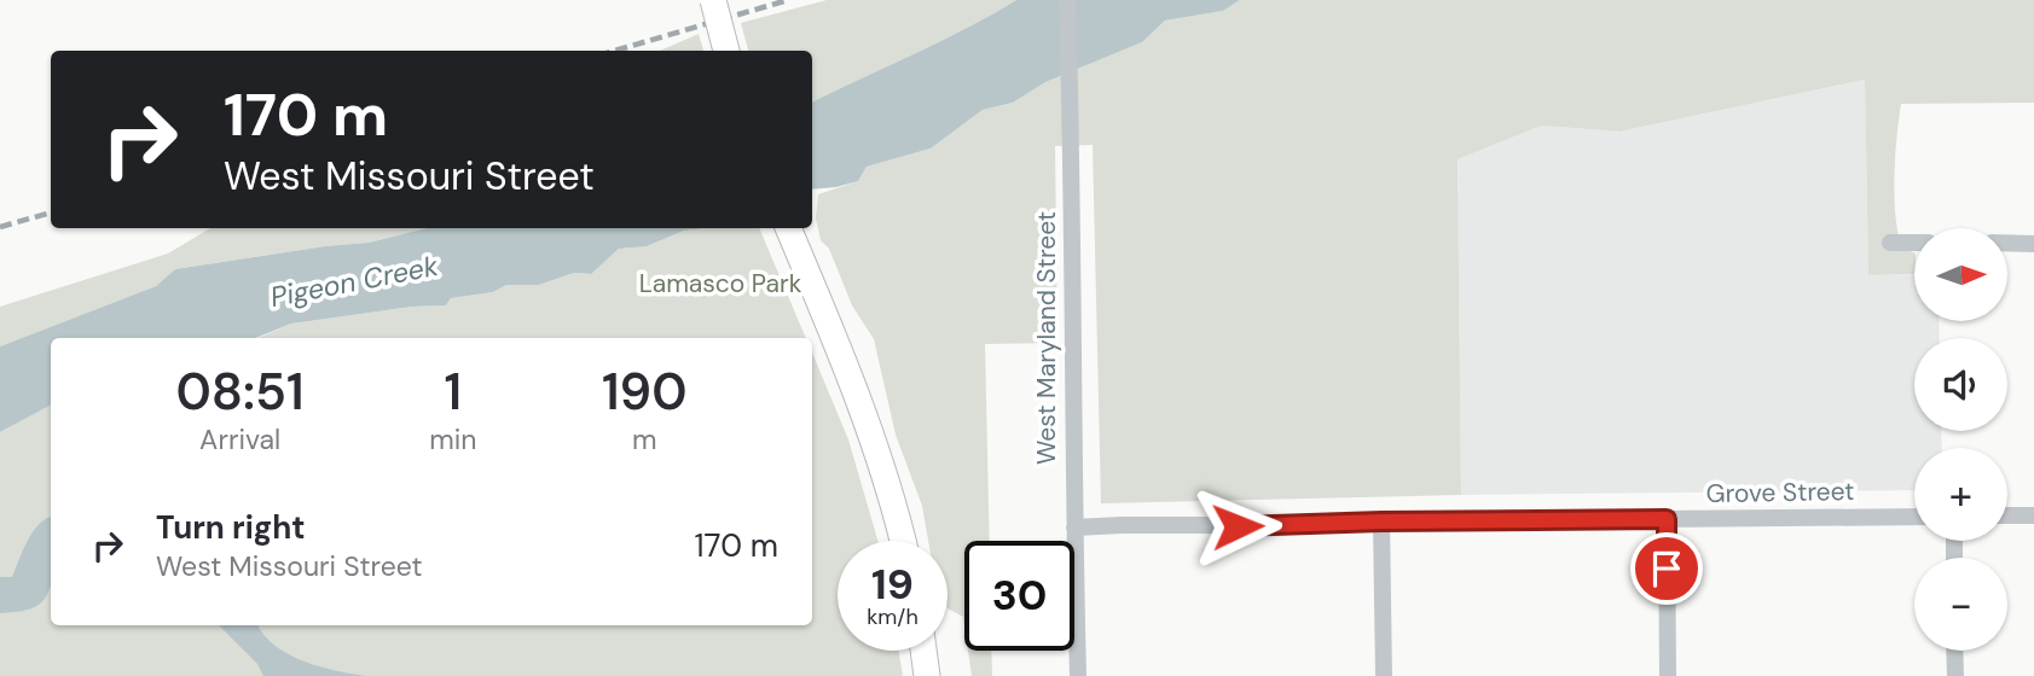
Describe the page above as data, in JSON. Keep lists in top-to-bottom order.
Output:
{
  "streets": {
    "street": ["West Maryland Street", "Grove Street"]
  },
  "crossings": [
    ["West Maryland Street", "Grove Street"]
  ],
  "water": ["Pigeon Creek"],
  "parks": ["Lamasco Park"],
  "north": "right",
  "page": {
    "turn": ["170 m", "West Missouri Street"],
    "map_buttons": ["+", "−"],
    "eta": [
      "08:51",
      "Arrival",
      "1",
      "min",
      "190",
      "m"
    ],
    "list": [
      {
        "name": "Turn right",
        "note": "West Missouri Street",
        "value": "170 m"
      }
    ],
    "speed": "19 km/h",
    "limit": "30"
  }
}
